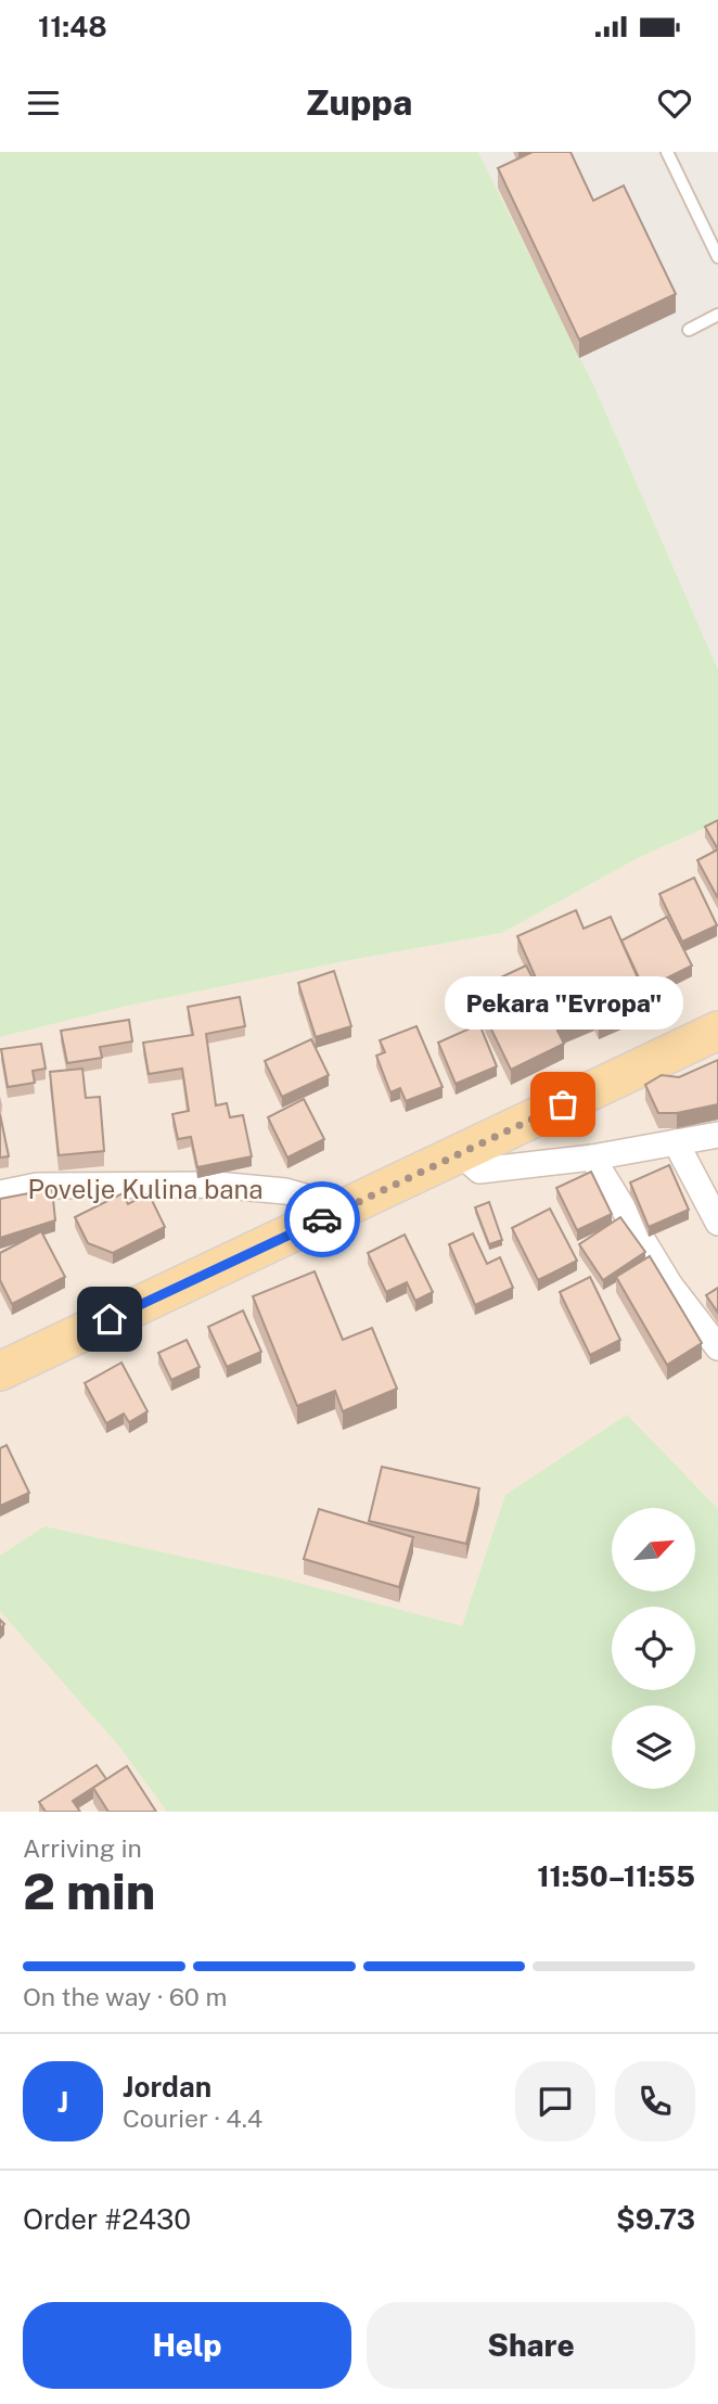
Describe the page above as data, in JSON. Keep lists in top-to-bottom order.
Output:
{
  "streets": {
    "street": ["Povelje Kulina bana"]
  },
  "places": ["Pekara \"Evropa\""],
  "north": "top right",
  "page": {
    "status": "11:48",
    "header": "Zuppa",
    "bubble": "Pekara \"Evropa\"",
    "heading": ["2 min", "Arriving in", "11:50–11:55"],
    "panel": [
      "Jordan",
      "Courier · 4.4",
      "Order #2430",
      "$9.73"
    ],
    "bar": "On the way · 60 m",
    "round": "J",
    "buttons": ["Help", "Share"]
  }
}
